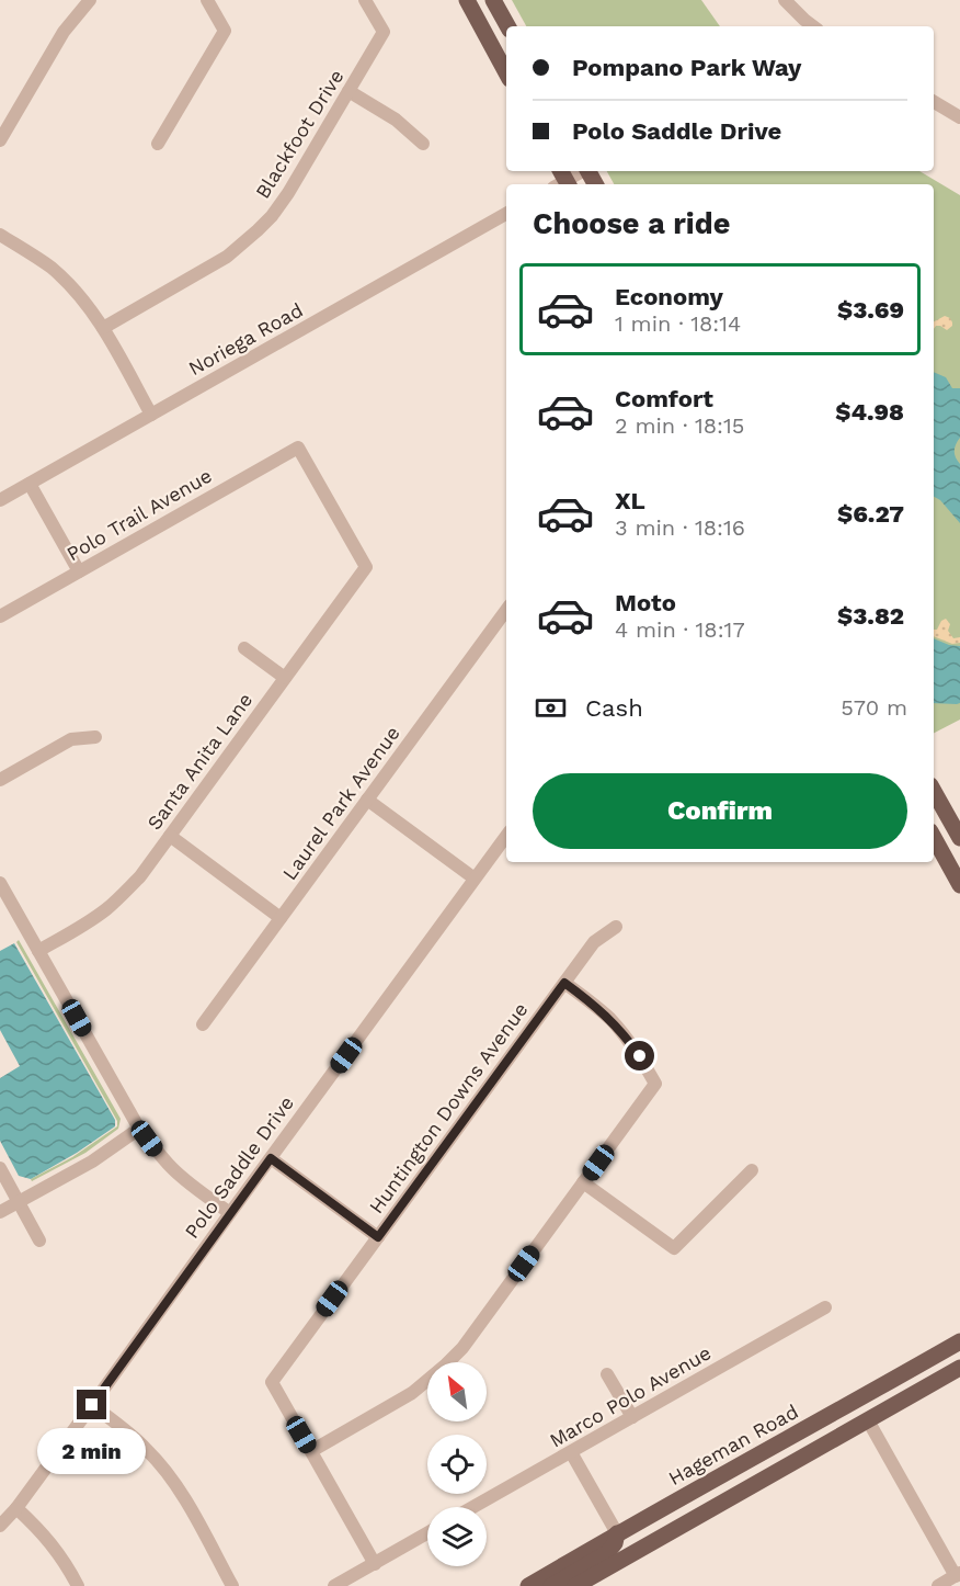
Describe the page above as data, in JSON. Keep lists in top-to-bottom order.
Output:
{
  "streets": {
    "main road": ["Hageman Road"],
    "street": [
      "Blackfoot Drive",
      "Noriega Road",
      "Polo Trail Avenue",
      "Santa Anita Lane",
      "Laurel Park Avenue",
      "Huntington Downs Avenue",
      "Polo Saddle Drive",
      "Marco Polo Avenue"
    ]
  },
  "crossings": [
    ["Polo Trail Avenue", "Santa Anita Lane"]
  ],
  "north": "top left",
  "page": {
    "banner": ["Pompano Park Way", "Polo Saddle Drive"],
    "heading": "Choose a ride",
    "list": [
      {
        "name": "Economy",
        "note": "1 min · 18:14",
        "value": "$3.69"
      },
      {
        "name": "Comfort",
        "note": "2 min · 18:15",
        "value": "$4.98"
      },
      {
        "name": "XL",
        "note": "3 min · 18:16",
        "value": "$6.27"
      },
      {
        "name": "Moto",
        "note": "4 min · 18:17",
        "value": "$3.82"
      }
    ],
    "pay": ["Cash", "570 m"],
    "buttons": "Confirm",
    "bubble": "2 min"
  }
}
